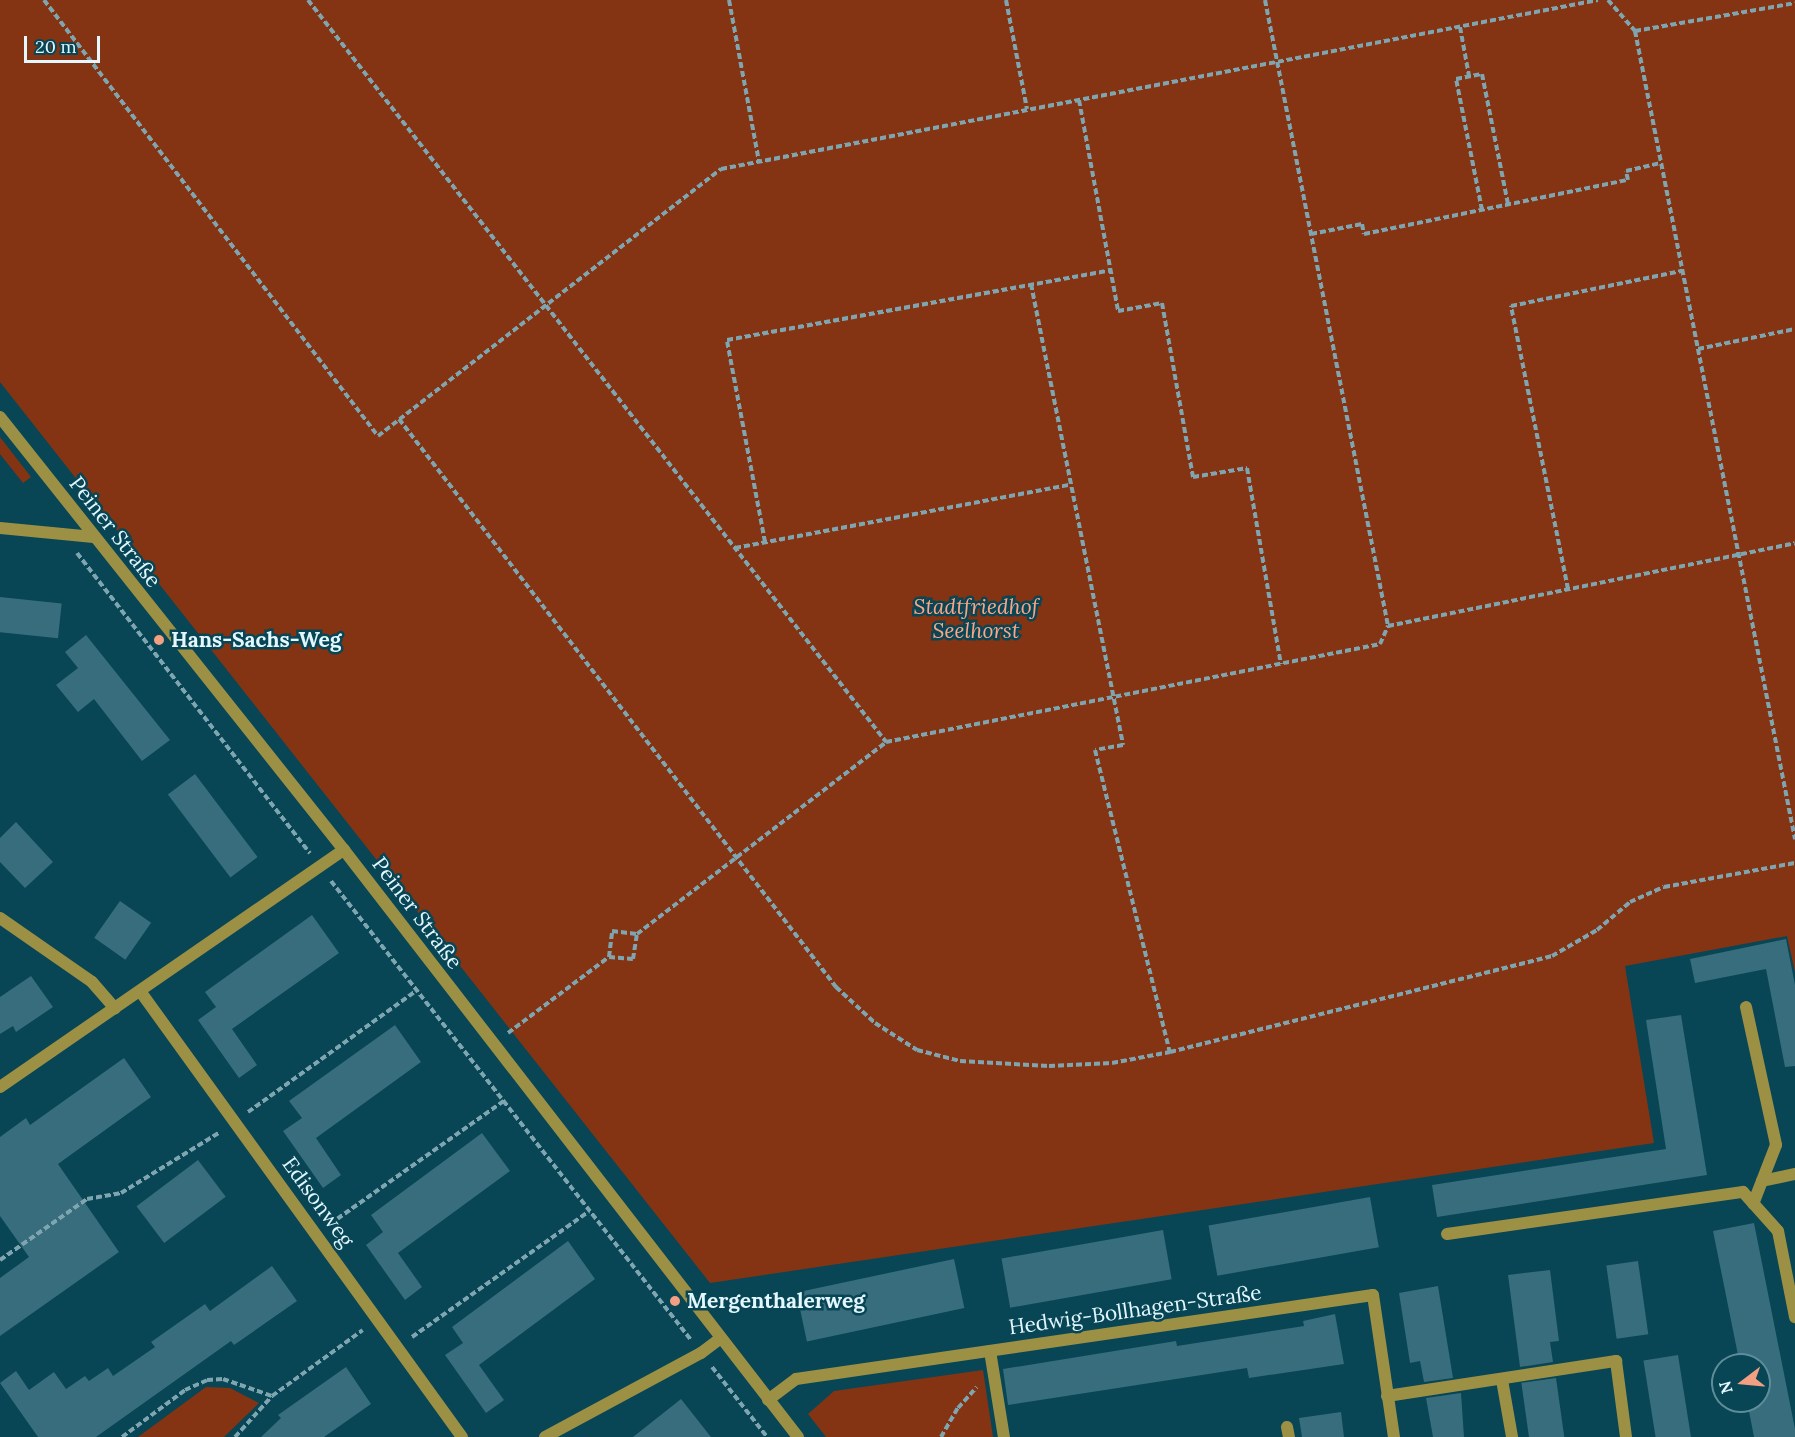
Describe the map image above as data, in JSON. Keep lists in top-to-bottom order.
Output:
{
  "streets": {
    "street": ["Peiner Straße", "Edisonweg", "Hedwig-Bollhagen-Straße"]
  },
  "crossings": [
    ["Peiner Straße", "Hedwig-Bollhagen-Straße"]
  ],
  "parks": ["Stadtfriedhof Seelhorst"],
  "places": ["Hans-Sachs-Weg", "Mergenthalerweg"],
  "scale_bar": "20 m",
  "north": "left"
}
